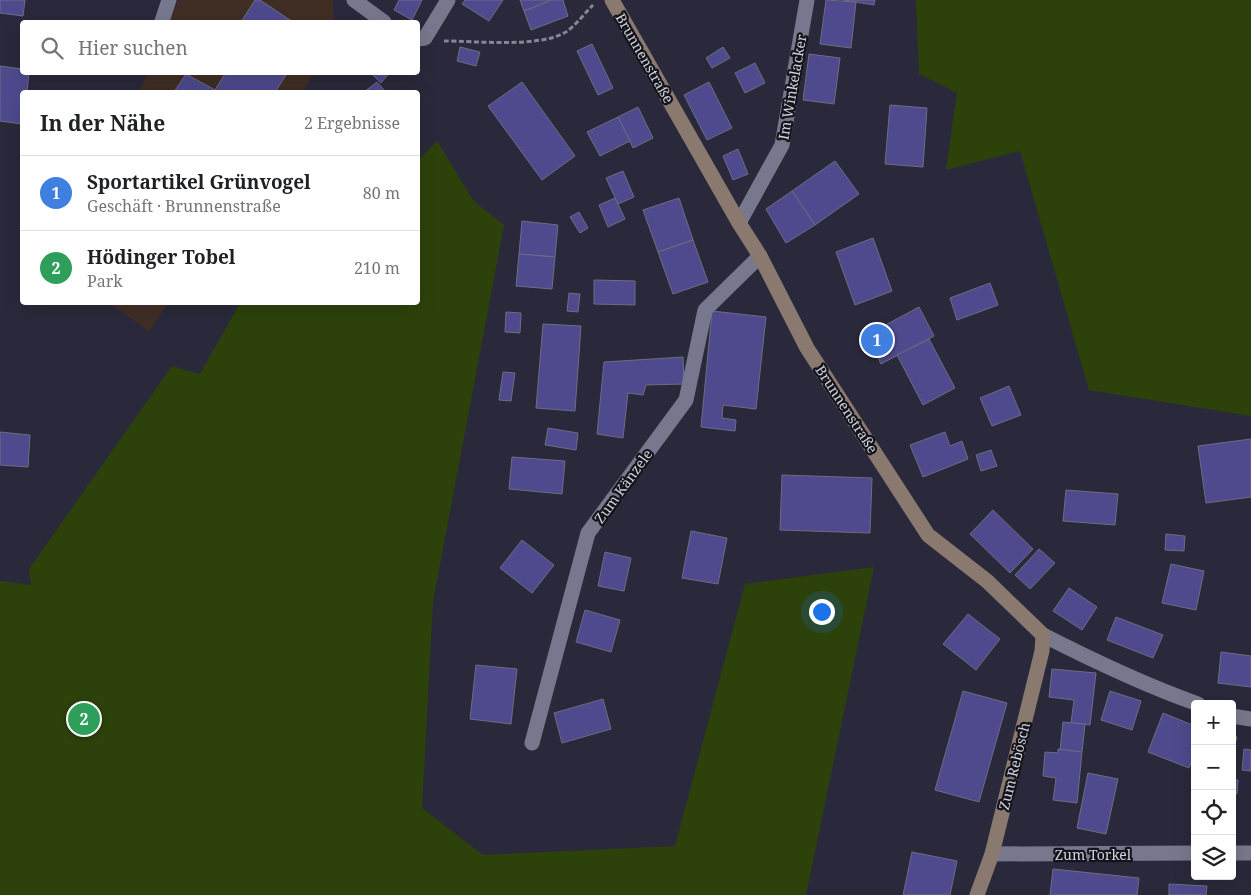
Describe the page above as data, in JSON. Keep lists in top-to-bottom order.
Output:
{
  "streets": {
    "street": [
      "Brunnenstraße",
      "Im Winkelacker",
      "Zum Känzele",
      "Zum Rebösch",
      "Zum Torkel"
    ]
  },
  "crossings": [
    ["Brunnenstraße", "Im Winkelacker"],
    ["Brunnenstraße", "Zum Känzele"],
    ["Brunnenstraße", "Zum Rebösch"],
    ["Zum Rebösch", "Zum Torkel"]
  ],
  "page": {
    "search": "Hier suchen",
    "heading": ["In der Nähe", "2 Ergebnisse"],
    "list": [
      {
        "mark": "1",
        "name": "Sportartikel Grünvogel",
        "note": "Geschäft · Brunnenstraße",
        "value": "80 m"
      },
      {
        "mark": "2",
        "name": "Hödinger Tobel",
        "note": "Park",
        "value": "210 m"
      }
    ],
    "pins": ["1", "2"],
    "map_buttons": ["+", "−"]
  }
}
